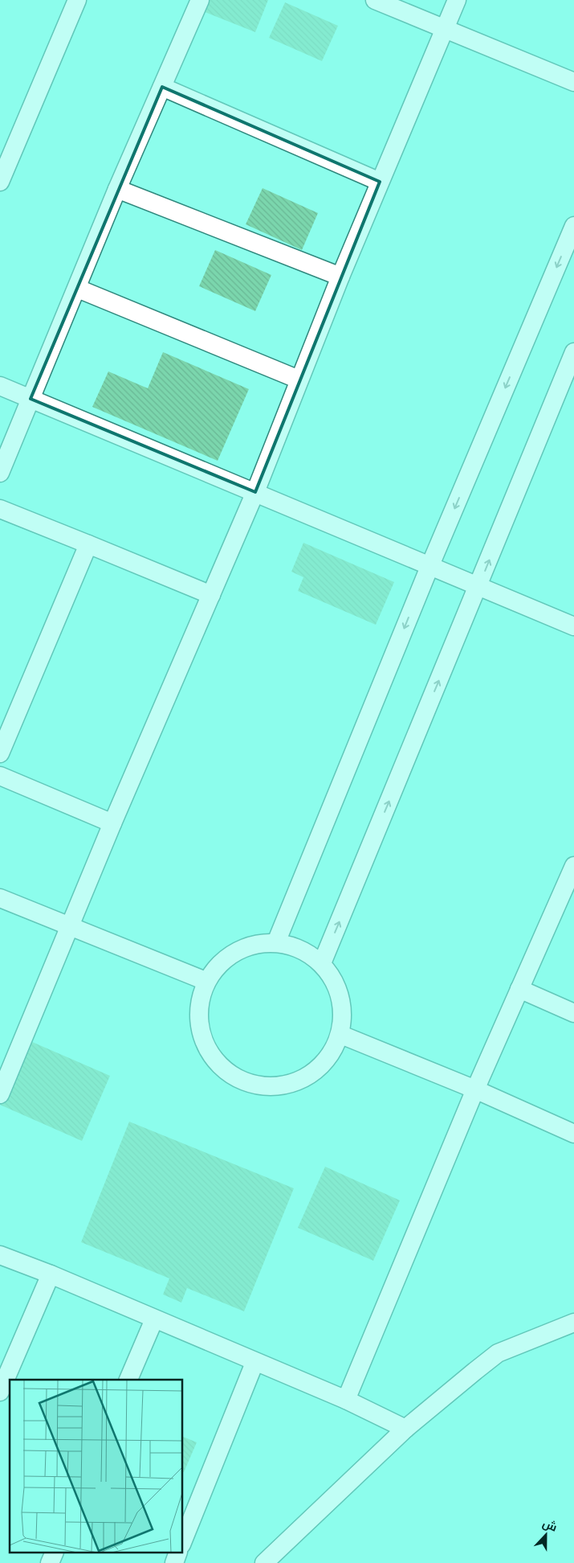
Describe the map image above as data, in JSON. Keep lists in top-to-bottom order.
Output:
{
  "north": "top"
}
